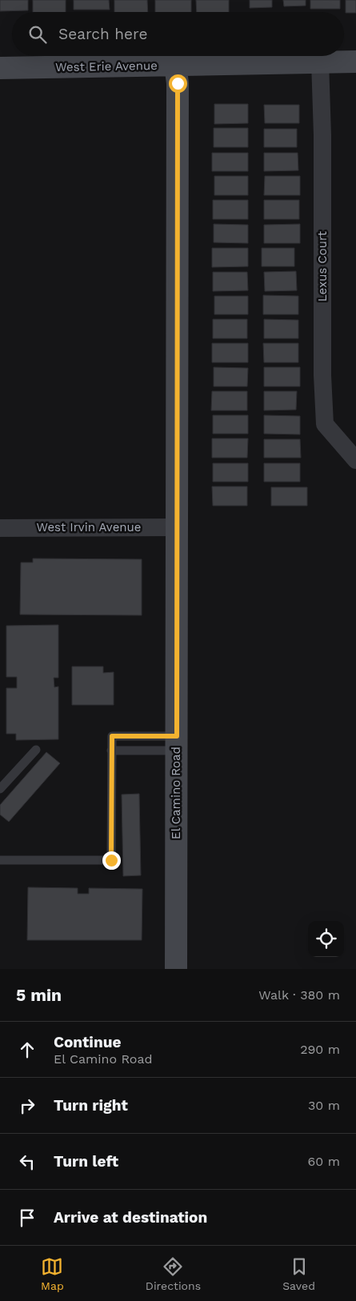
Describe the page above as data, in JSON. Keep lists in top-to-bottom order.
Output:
{
  "streets": {
    "street": [
      "West Erie Avenue",
      "Lexus Court",
      "West Irvin Avenue",
      "El Camino Road"
    ]
  },
  "crossings": [
    ["West Erie Avenue", "Lexus Court"],
    ["West Erie Avenue", "El Camino Road"],
    ["West Irvin Avenue", "El Camino Road"]
  ],
  "page": {
    "search": "Search here",
    "heading": ["5 min", "Walk · 380 m"],
    "list": [
      ["Continue", "El Camino Road", "290 m"],
      ["Turn right", "30 m"],
      ["Turn left", "60 m"],
      "Arrive at destination"
    ],
    "nav": ["Map", "Directions", "Saved"]
  }
}
